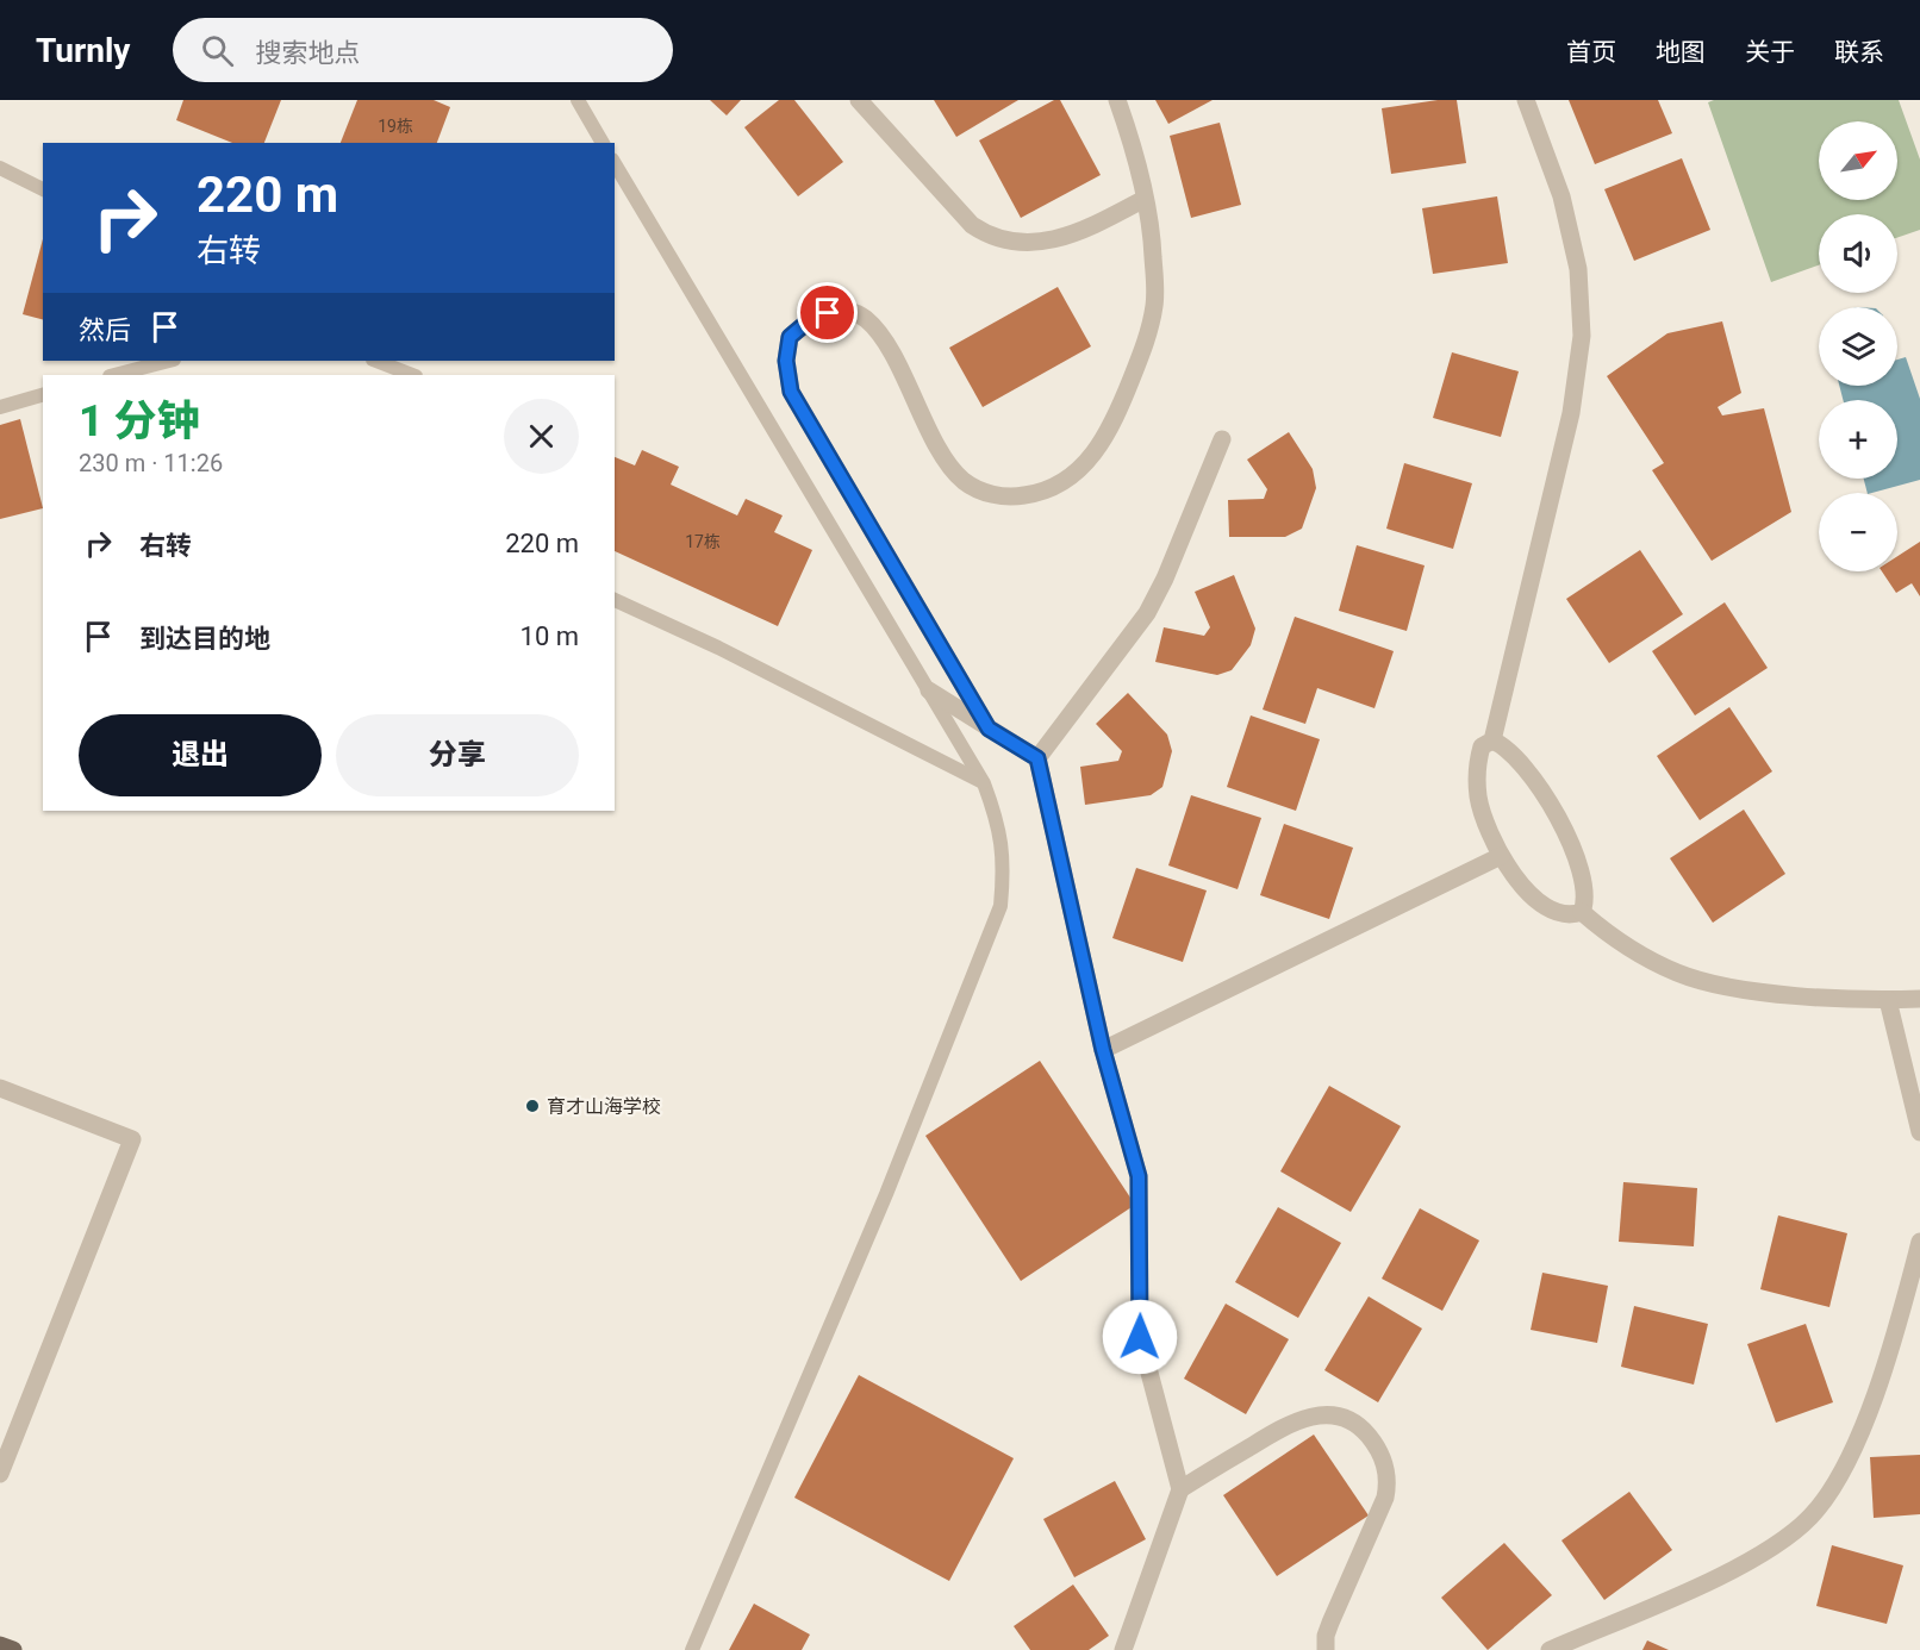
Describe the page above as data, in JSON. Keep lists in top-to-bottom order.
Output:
{
  "places": ["育才山海学校"],
  "house_numbers": ["19栋", "17栋"],
  "north": "top right",
  "page": {
    "header": "Turnly",
    "search": "搜索地点",
    "nav": [
      "首页",
      "地图",
      "关于",
      "联系"
    ],
    "map_buttons": ["+", "−"],
    "turn": ["220 m", "右转"],
    "then": "然后",
    "heading": ["1 分钟", "230 m · 11:26"],
    "list": [
      {
        "name": "右转",
        "value": "220 m"
      },
      {
        "name": "到达目的地",
        "value": "10 m"
      }
    ],
    "buttons": ["退出", "分享"]
  }
}
